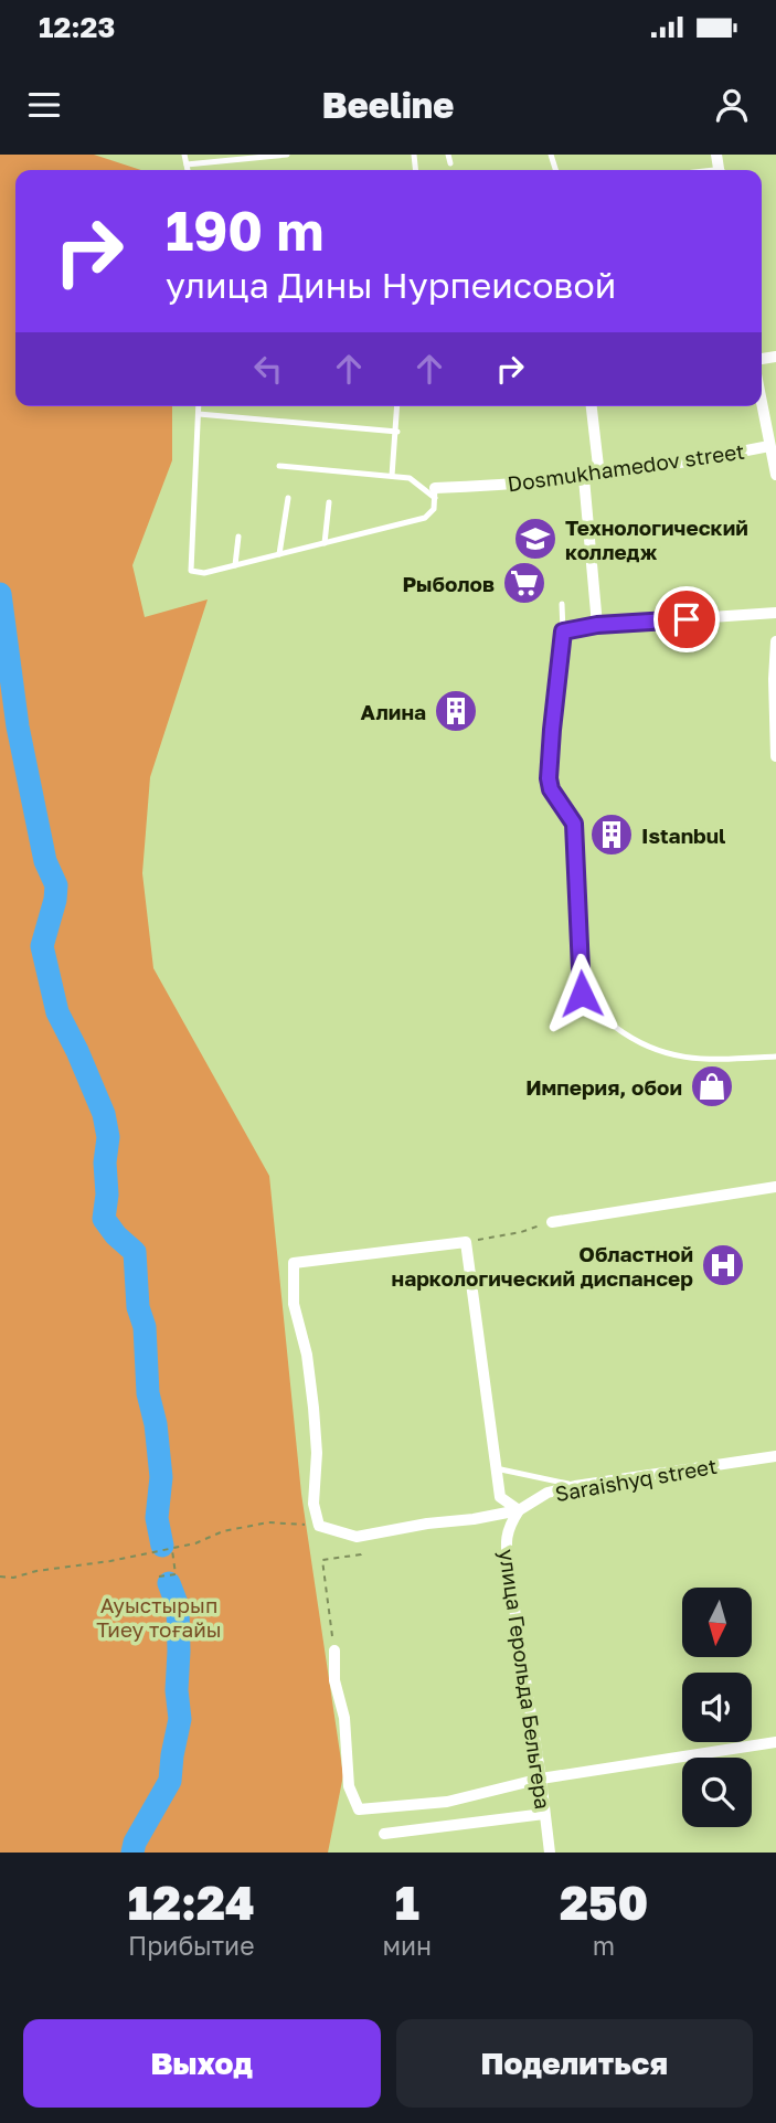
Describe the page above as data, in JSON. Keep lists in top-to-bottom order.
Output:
{
  "streets": {
    "street": ["Dosmukhamedov street", "Saraishyq street", "улица Герольда Бельгера"]
  },
  "crossings": [
    ["Saraishyq street", "улица Герольда Бельгера"]
  ],
  "parks": ["Ауыстырып Тиеу тоғайы"],
  "places": {
    "school or university": ["Технологический колледж"],
    "supermarket": ["Рыболов"],
    "building": ["Алина", "Istanbul"],
    "shop": ["Империя, обои"],
    "hospital": ["Областной наркологический диспансер"]
  },
  "north": "bottom",
  "page": {
    "status": "12:23",
    "header": "Beeline",
    "turn": ["190 m", "улица Дины Нурпеисовой"],
    "eta": [
      "12:24",
      "Прибытие",
      "1",
      "мин",
      "250",
      "m"
    ],
    "buttons": ["Выход", "Поделиться"]
  }
}
